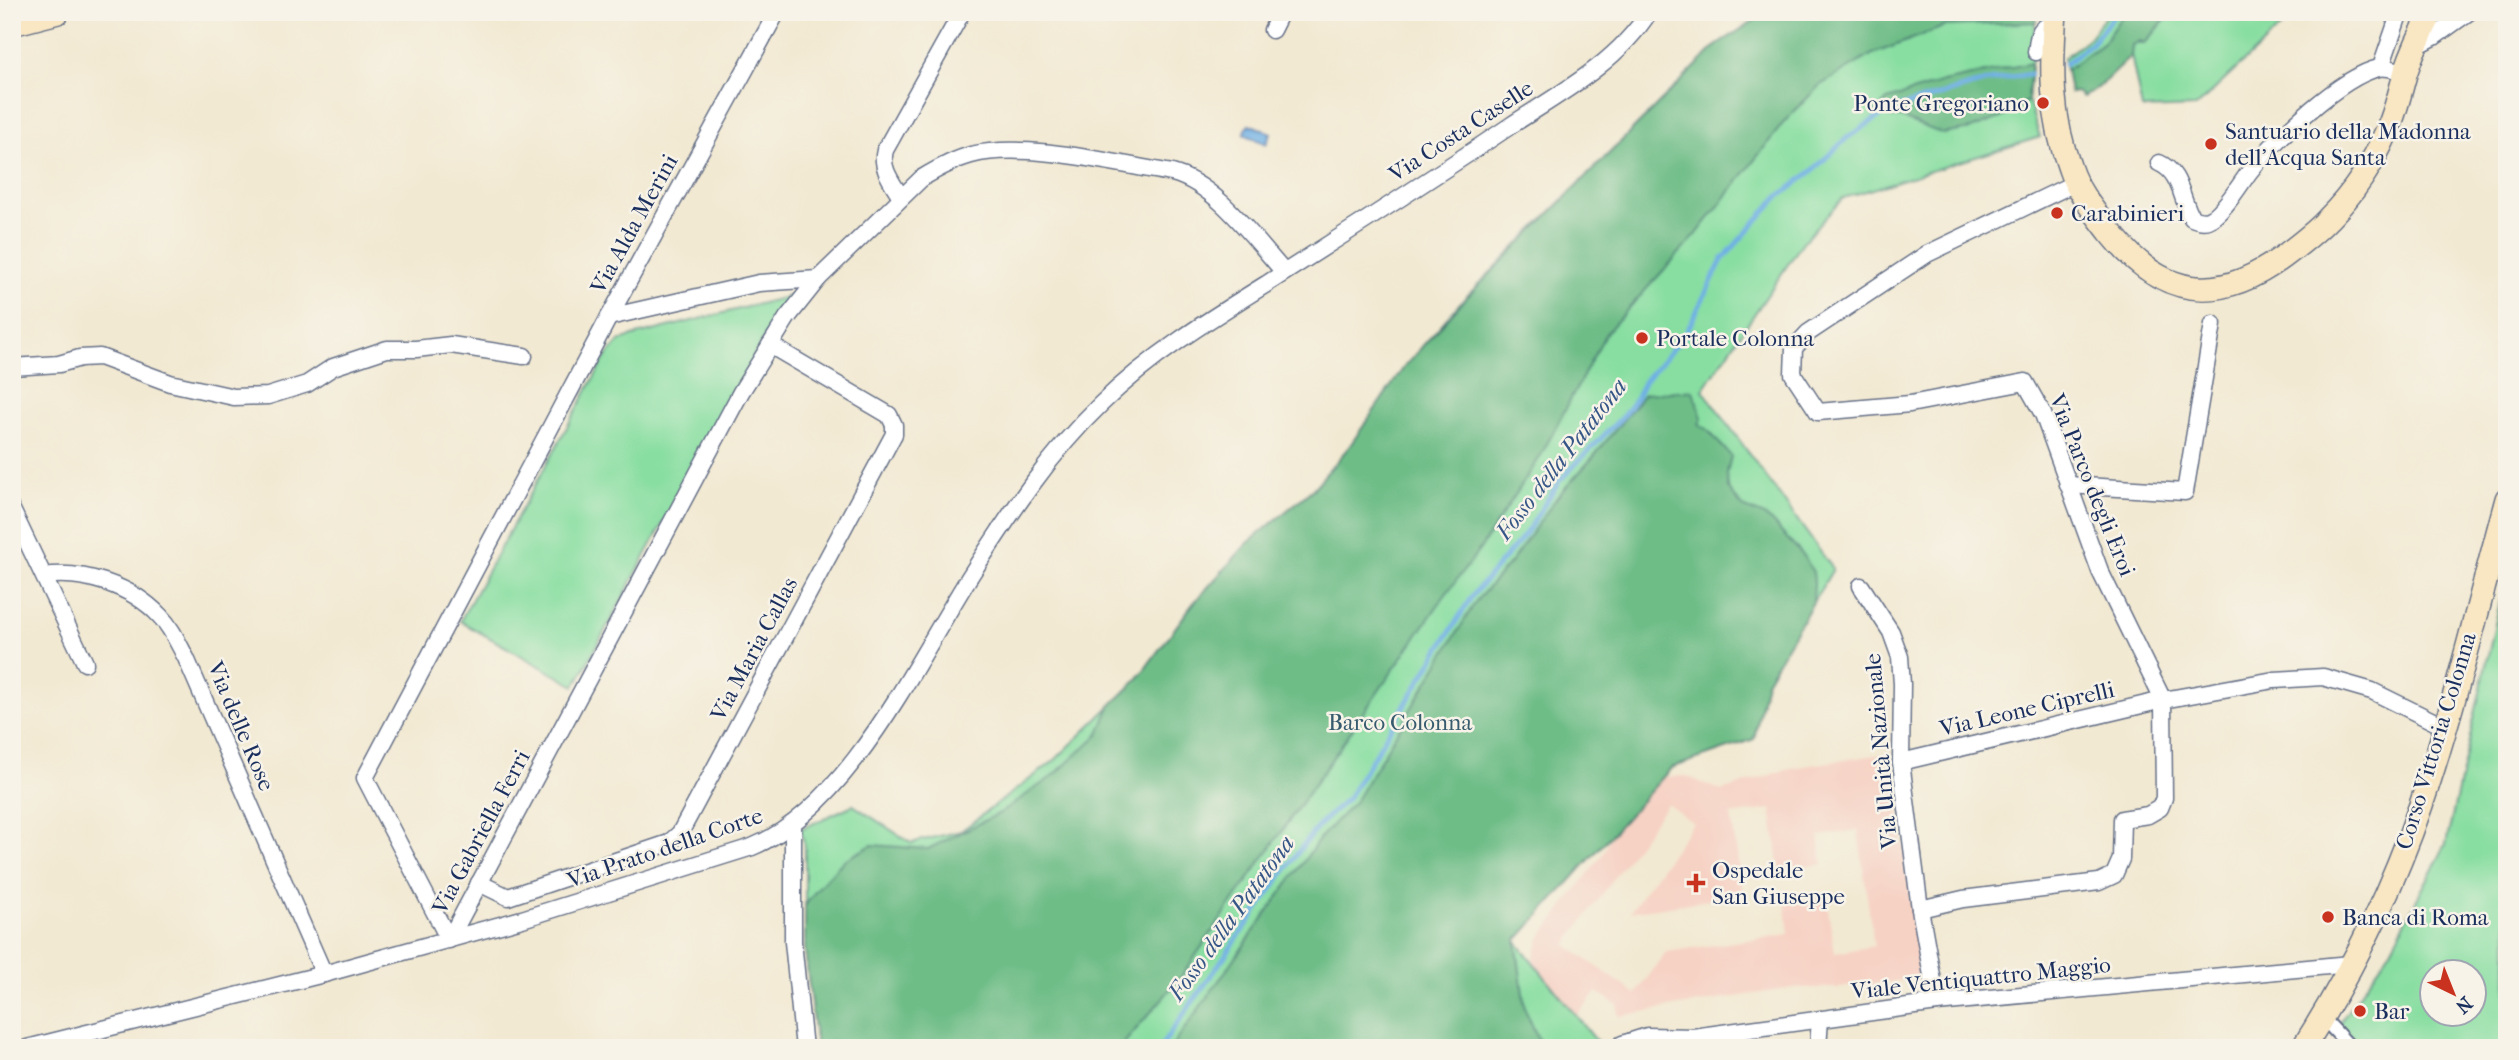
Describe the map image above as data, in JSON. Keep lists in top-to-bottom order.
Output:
{
  "streets": {
    "main road": ["Corso Vittoria Colonna"],
    "street": [
      "Via Costa Caselle",
      "Via Alda Merini",
      "Via Parco degli Eroi",
      "Via Maria Callas",
      "Via Leone Ciprelli",
      "Via delle Rose",
      "Via Unità Nazionale",
      "Via Gabriella Ferri",
      "Via Prato della Corte",
      "Viale Ventiquattro Maggio"
    ]
  },
  "crossings": [
    ["Via Costa Caselle", "Via Prato della Corte"],
    ["Via Alda Merini", "Via Gabriella Ferri"],
    ["Via Parco degli Eroi", "Via Leone Ciprelli"],
    ["Via Maria Callas", "Via Gabriella Ferri"],
    ["Via Leone Ciprelli", "Corso Vittoria Colonna"],
    ["Via Leone Ciprelli", "Via Unità Nazionale"],
    ["Via delle Rose", "Via Prato della Corte"],
    ["Corso Vittoria Colonna", "Viale Ventiquattro Maggio"],
    ["Via Unità Nazionale", "Viale Ventiquattro Maggio"],
    ["Via Gabriella Ferri", "Via Prato della Corte"]
  ],
  "water": ["Fosso della Patatona"],
  "parks": ["Barco Colonna"],
  "places": {
    "other": [
      "Ponte Gregoriano",
      "Santuario della Madonna dell'Acqua Santa",
      "Carabinieri",
      "Portale Colonna",
      "Banca di Roma",
      "Bar"
    ],
    "health": ["Ospedale San Giuseppe"]
  },
  "north": "bottom right"
}
